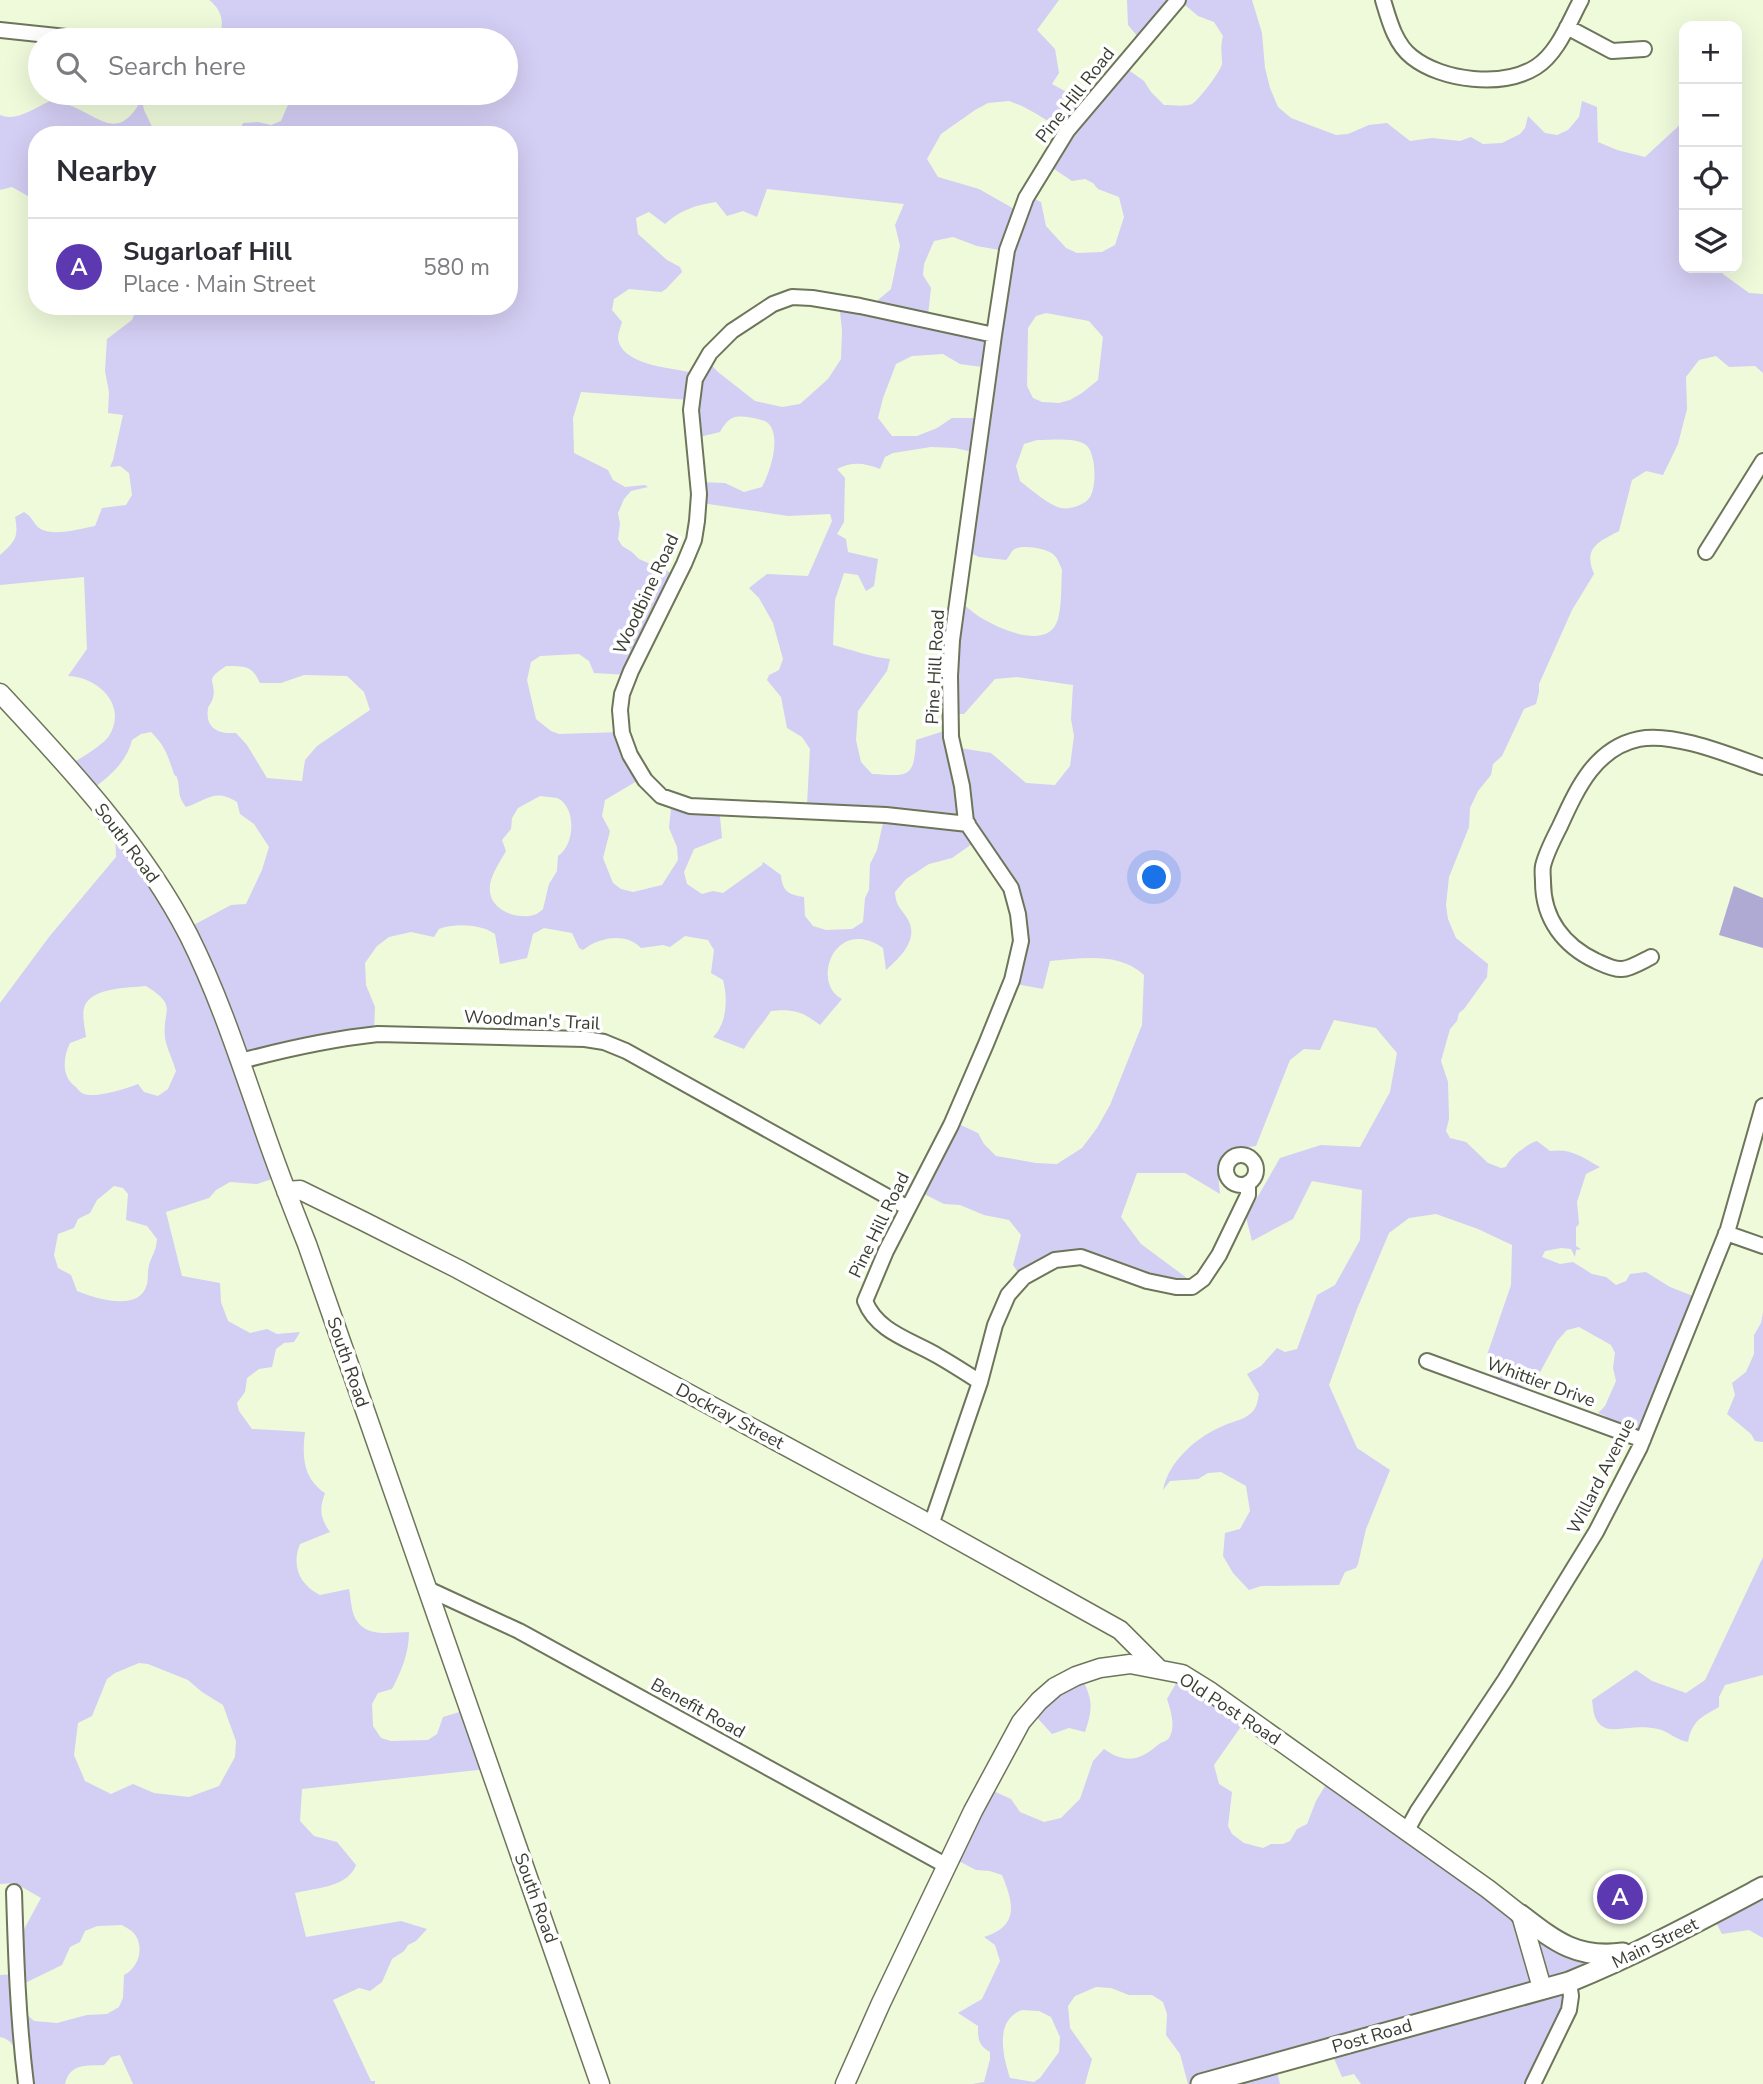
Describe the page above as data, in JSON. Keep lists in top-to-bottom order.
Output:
{
  "streets": {
    "main road": ["Main Street", "Post Road"],
    "street": [
      "Pine Hill Road",
      "Woodbine Road",
      "South Road",
      "Woodman's Trail",
      "Whittier Drive",
      "Dockray Street",
      "Willard Avenue",
      "Benefit Road",
      "Old Post Road"
    ]
  },
  "crossings": [
    ["Pine Hill Road", "Woodbine Road"],
    ["Pine Hill Road", "Woodman's Trail"],
    ["South Road", "Woodman's Trail"],
    ["South Road", "Dockray Street"],
    ["South Road", "Benefit Road"],
    ["Whittier Drive", "Willard Avenue"],
    ["Dockray Street", "Old Post Road"],
    ["Willard Avenue", "Old Post Road"],
    ["Benefit Road", "Old Post Road"],
    ["Main Street", "Post Road"]
  ],
  "page": {
    "map_buttons": ["+", "−"],
    "search": "Search here",
    "heading": "Nearby",
    "list": [
      {
        "mark": "A",
        "name": "Sugarloaf Hill",
        "note": "Place · Main Street",
        "value": "580 m"
      }
    ],
    "pins": "A"
  }
}
